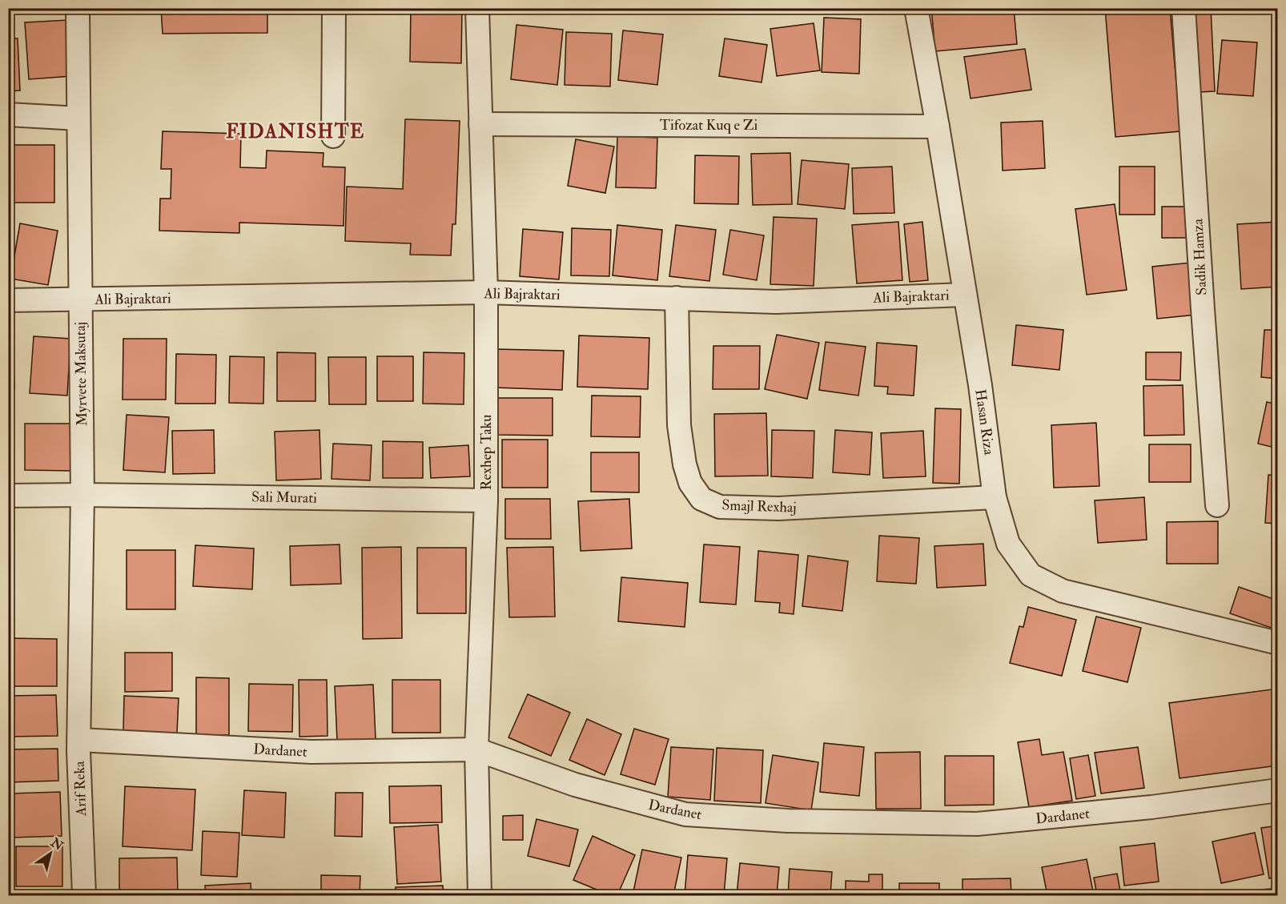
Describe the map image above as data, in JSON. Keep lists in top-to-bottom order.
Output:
{
  "streets": {
    "street": [
      "Tifozat Kuq e Zi",
      "Sadik Hamza",
      "Ali Bajraktari",
      "Myrvete Maksutaj",
      "Hasan Riza",
      "Rexhep Taku",
      "Sali Murati",
      "Smajl Rexhaj",
      "Dardanet",
      "Arif Reka"
    ]
  },
  "crossings": [
    ["Tifozat Kuq e Zi", "Hasan Riza"],
    ["Tifozat Kuq e Zi", "Rexhep Taku"],
    ["Ali Bajraktari", "Myrvete Maksutaj"],
    ["Ali Bajraktari", "Hasan Riza"],
    ["Ali Bajraktari", "Rexhep Taku"],
    ["Ali Bajraktari", "Smajl Rexhaj"],
    ["Myrvete Maksutaj", "Sali Murati"],
    ["Myrvete Maksutaj", "Dardanet"],
    ["Myrvete Maksutaj", "Arif Reka"],
    ["Hasan Riza", "Smajl Rexhaj"],
    ["Rexhep Taku", "Sali Murati"],
    ["Rexhep Taku", "Dardanet"],
    ["Dardanet", "Arif Reka"]
  ],
  "districts": ["FIDANISHTE"],
  "north": "top right"
}
